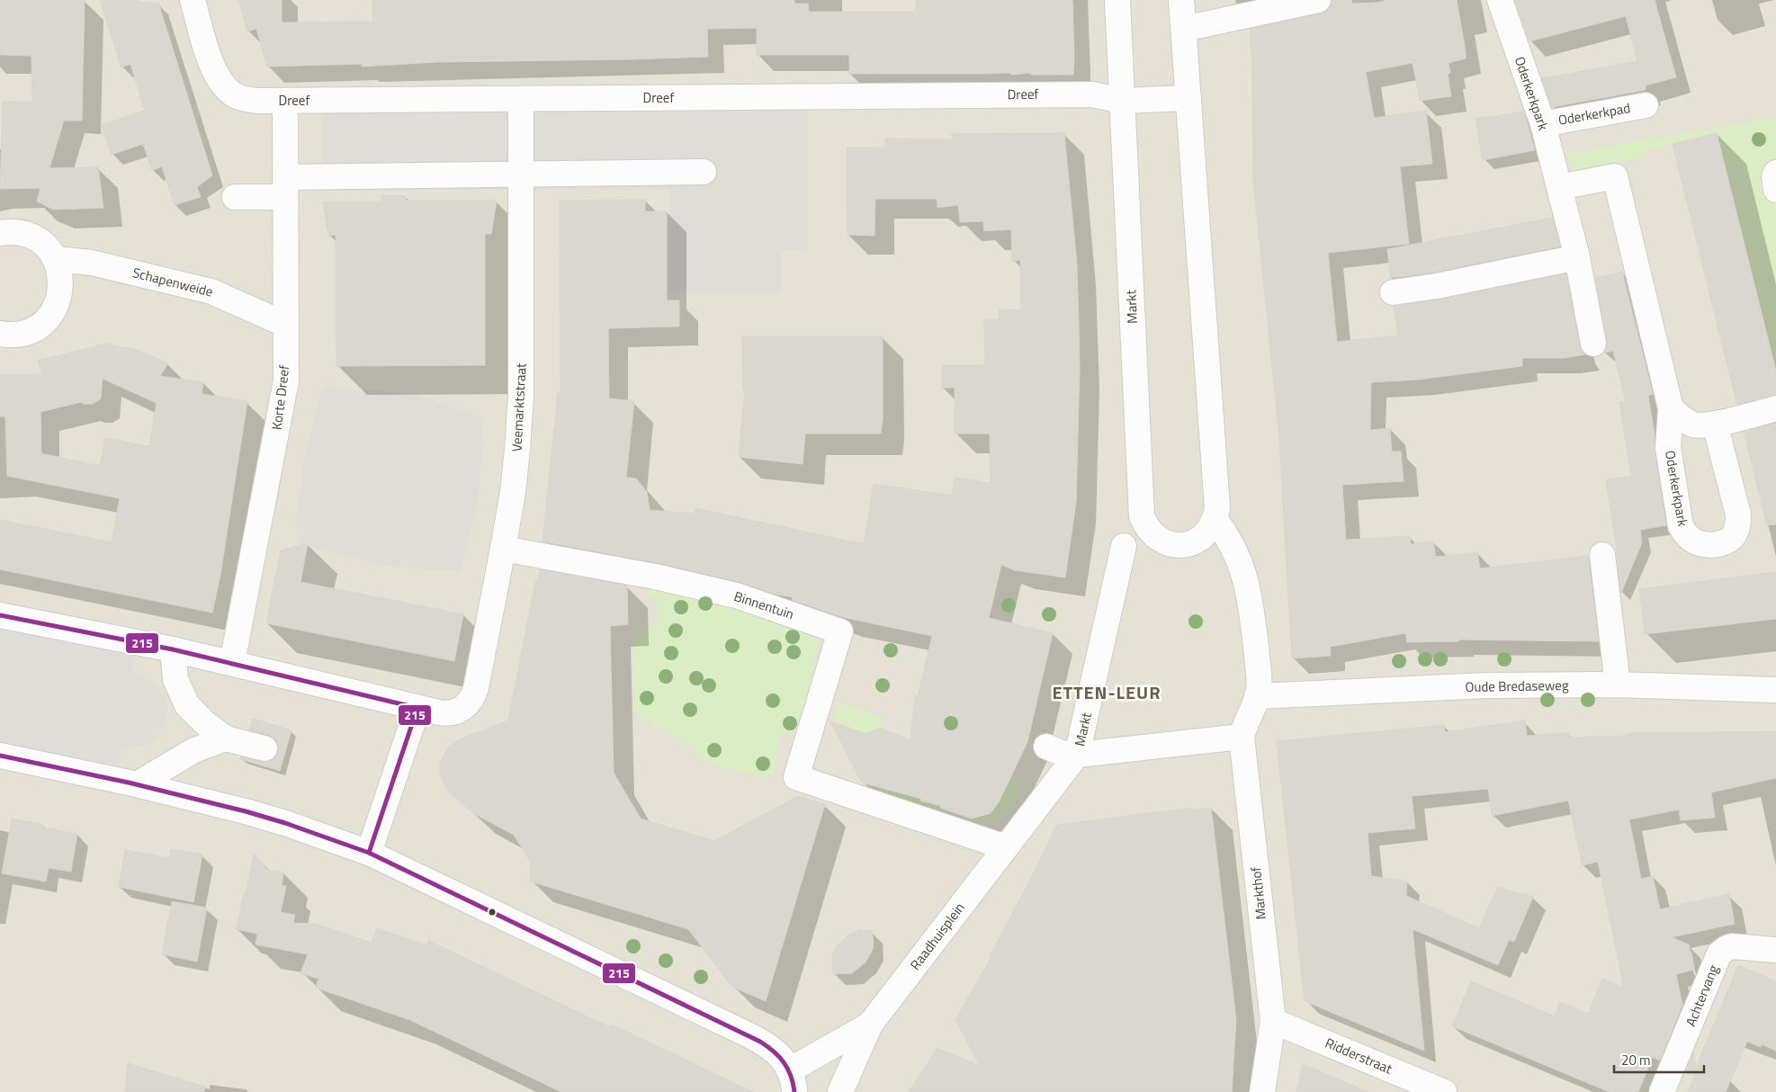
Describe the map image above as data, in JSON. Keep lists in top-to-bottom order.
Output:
{
  "streets": {
    "street": [
      "Oderkerkpark",
      "Dreef",
      "Oderkerkpad",
      "Schapenweide",
      "Markt",
      "Korte Dreef",
      "Veemarktstraat",
      "Binnentuin",
      "Oude Bredaseweg",
      "Markthof",
      "Raadhuisplein",
      "Achtervang",
      "Ridderstraat"
    ]
  },
  "crossings": [
    ["Oderkerkpark", "Oderkerkpad"],
    ["Dreef", "Markt"],
    ["Dreef", "Korte Dreef"],
    ["Dreef", "Veemarktstraat"],
    ["Schapenweide", "Korte Dreef"],
    ["Markt", "Markthof"],
    ["Markt", "Raadhuisplein"],
    ["Veemarktstraat", "Binnentuin"],
    ["Binnentuin", "Raadhuisplein"],
    ["Oude Bredaseweg", "Markthof"],
    ["Markthof", "Ridderstraat"]
  ],
  "districts": ["ETTEN-LEUR"],
  "lines": ["transit line 215"],
  "scale_bar": "20 m"
}
